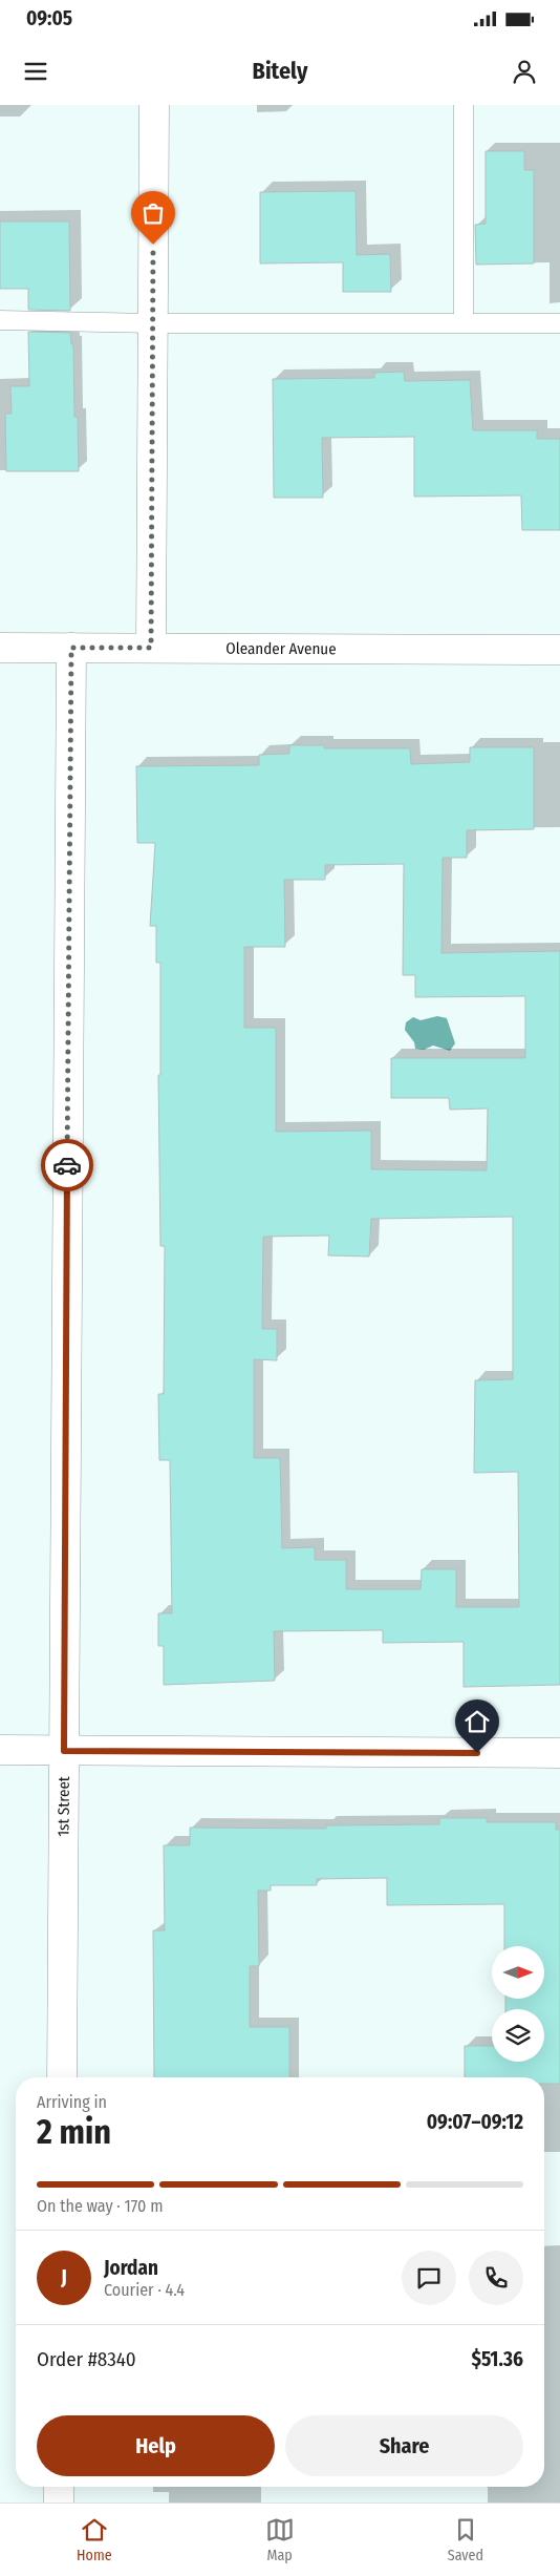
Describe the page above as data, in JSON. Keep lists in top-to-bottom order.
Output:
{
  "streets": {
    "street": ["Oleander Avenue", "1st Street"]
  },
  "crossings": [
    ["Oleander Avenue", "1st Street"]
  ],
  "north": "right",
  "page": {
    "status": "09:05",
    "header": "Bitely",
    "heading": ["2 min", "Arriving in", "09:07–09:12"],
    "panel": [
      "Jordan",
      "Courier · 4.4",
      "Order #8340",
      "$51.36"
    ],
    "bar": "On the way · 170 m",
    "round": "J",
    "buttons": ["Help", "Share"],
    "tabs": ["Home", "Map", "Saved"]
  }
}
